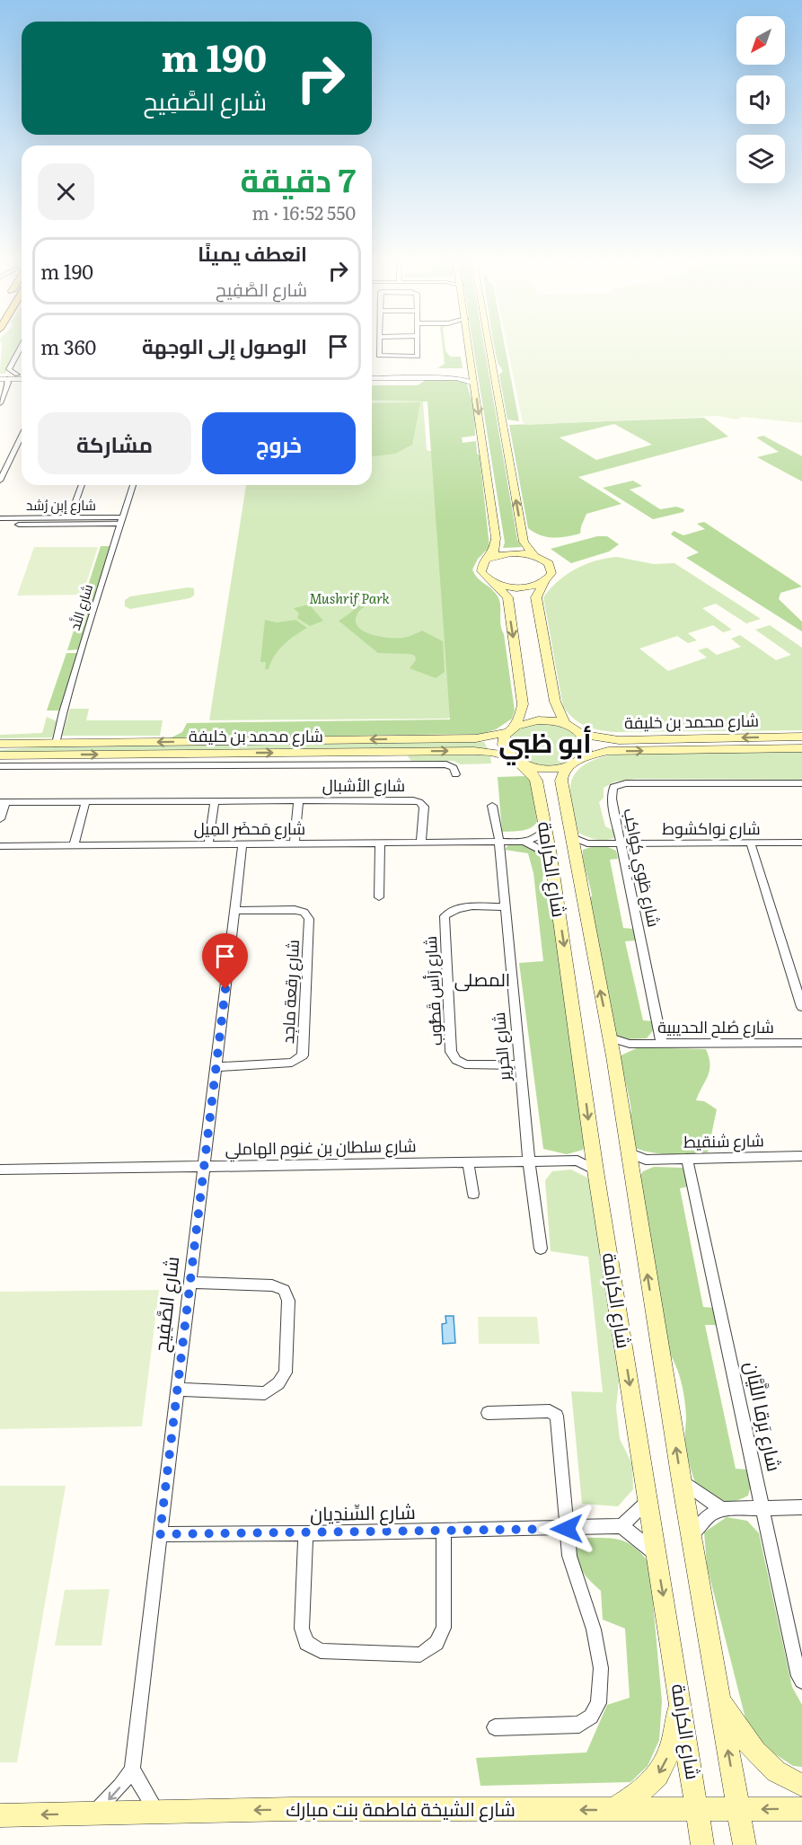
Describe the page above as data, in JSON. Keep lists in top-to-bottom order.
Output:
{
  "streets": {
    "main road": ["شارع محمد بن خليفة", "شارع الكرامة", "شارع الشيخة فاطمة بنت مبارك"],
    "street": [
      "شارع إبن رُشد",
      "شارع النَّد",
      "شارع الأشبال",
      "شارع مَحضَر المِيل",
      "شارع نواكشوط",
      "شارع طَوِي كِواكِب",
      "شارع رَأس قَطُّوب",
      "شارع رِقعة ماجِد",
      "شارع صُلح الحديبية",
      "شارع الحَرِير",
      "شارع شنقيط",
      "شارع سلطان بن غنوم الهاملي",
      "شارع الصَّفِيح",
      "شارع بَرقا اللَّيَّان",
      "شارع السِّندِيان"
    ]
  },
  "crossings": [
    ["شارع إبن رُشد", "شارع النَّد"],
    ["شارع النَّد", "شارع محمد بن خليفة"],
    ["شارع محمد بن خليفة", "شارع الكرامة"],
    ["شارع الأشبال", "شارع مَحضَر المِيل"],
    ["شارع مَحضَر المِيل", "شارع الكرامة"],
    ["شارع مَحضَر المِيل", "شارع الحَرِير"],
    ["شارع مَحضَر المِيل", "شارع الصَّفِيح"],
    ["شارع نواكشوط", "شارع طَوِي كِواكِب"],
    ["شارع نواكشوط", "شارع الكرامة"],
    ["شارع طَوِي كِواكِب", "شارع صُلح الحديبية"],
    ["شارع الكرامة", "شارع صُلح الحديبية"],
    ["شارع الكرامة", "شارع شنقيط"],
    ["شارع الكرامة", "شارع الشيخة فاطمة بنت مبارك"],
    ["شارع رَأس قَطُّوب", "شارع الحَرِير"],
    ["شارع رِقعة ماجِد", "شارع الصَّفِيح"],
    ["شارع الحَرِير", "شارع سلطان بن غنوم الهاملي"],
    ["شارع شنقيط", "شارع بَرقا اللَّيَّان"],
    ["شارع سلطان بن غنوم الهاملي", "شارع الصَّفِيح"],
    ["شارع الصَّفِيح", "شارع السِّندِيان"]
  ],
  "one_way": ["شارع الشيخة فاطمة بنت مبارك"],
  "districts": ["أبو ظبي", "المصلى"],
  "parks": ["Mushrif Park"],
  "north": "bottom left",
  "page": {
    "turn": ["190 m", "شارع الصَّفِيح"],
    "heading": ["7 دقيقة", "550 m · 16:52"],
    "list": [
      {
        "name": "انعطف يمينًا",
        "note": "شارع الصَّفِيح",
        "value": "190 m"
      },
      {
        "name": "الوصول إلى الوجهة",
        "value": "360 m"
      }
    ],
    "buttons": ["خروج", "مشاركة"]
  }
}
